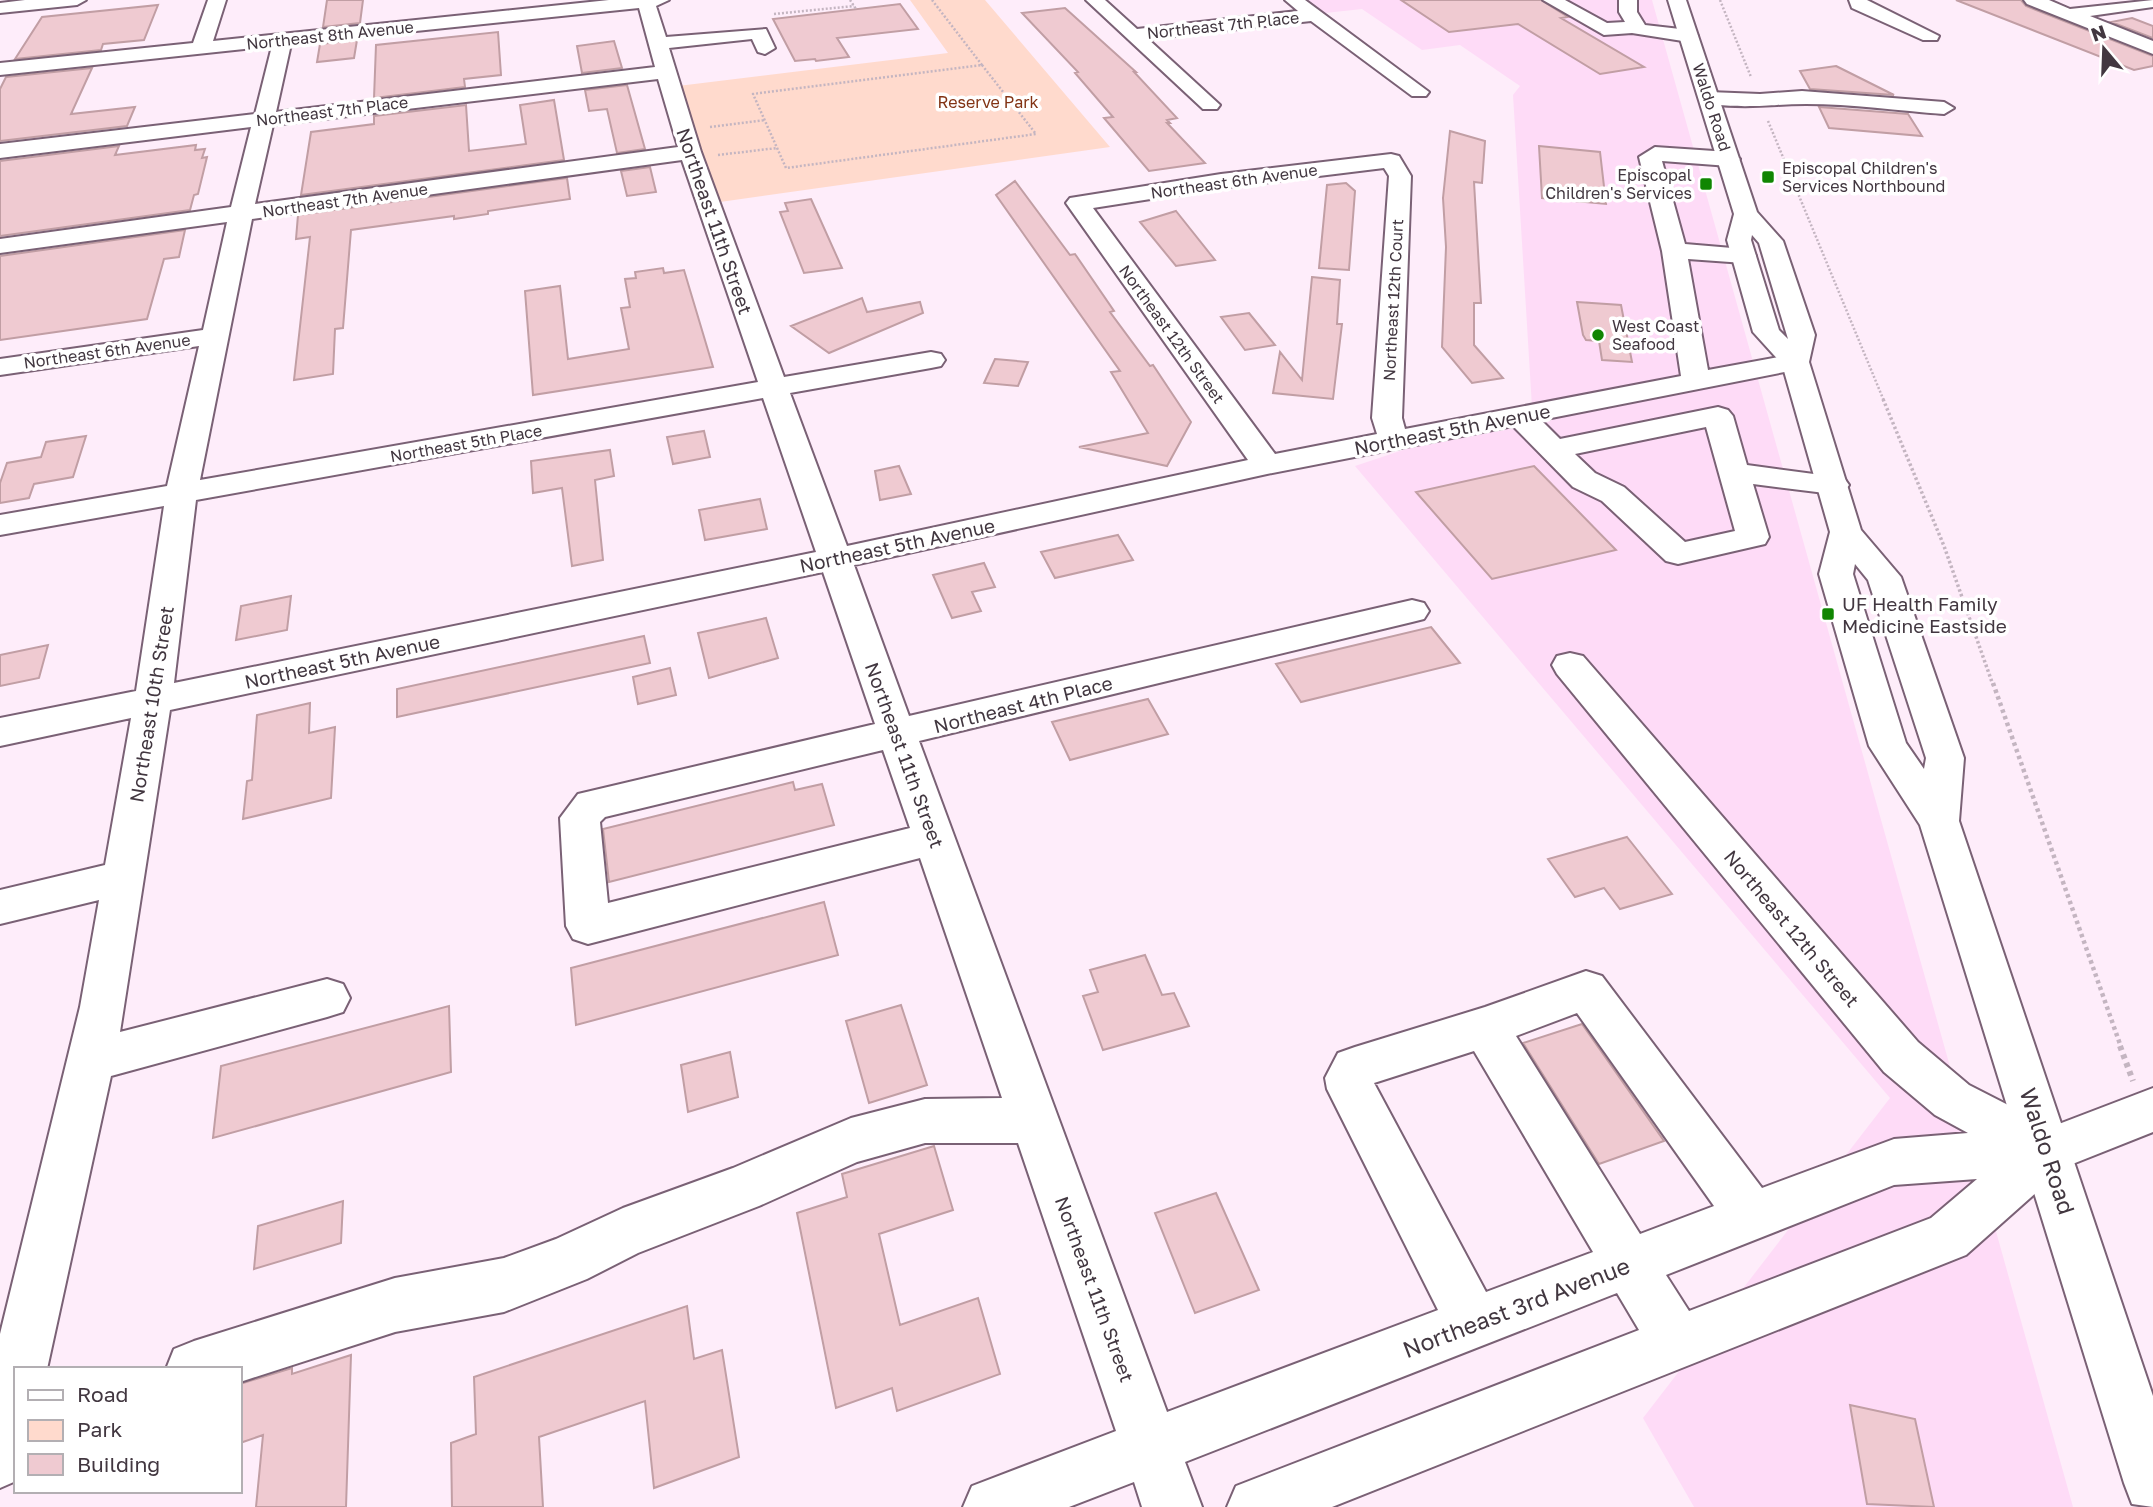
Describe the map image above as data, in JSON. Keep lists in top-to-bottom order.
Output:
{
  "streets": {
    "main road": [
      "Northeast 7th Place",
      "Northeast 8th Avenue",
      "Waldo Road",
      "Northeast 6th Avenue",
      "Northeast 7th Avenue",
      "Northeast 11th Street",
      "Northeast 12th Court",
      "Northeast 12th Street",
      "Northeast 5th Avenue",
      "Northeast 5th Place",
      "Northeast 10th Street",
      "Northeast 4th Place",
      "Northeast 3rd Avenue"
    ]
  },
  "crossings": [
    ["Northeast 7th Place", "Northeast 11th Street"],
    ["Northeast 7th Place", "Northeast 10th Street"],
    ["Northeast 8th Avenue", "Northeast 11th Street"],
    ["Northeast 8th Avenue", "Northeast 10th Street"],
    ["Waldo Road", "Northeast 12th Street"],
    ["Waldo Road", "Northeast 5th Avenue"],
    ["Waldo Road", "Northeast 3rd Avenue"],
    ["Northeast 6th Avenue", "Northeast 12th Court"],
    ["Northeast 6th Avenue", "Northeast 12th Street"],
    ["Northeast 6th Avenue", "Northeast 10th Street"],
    ["Northeast 7th Avenue", "Northeast 11th Street"],
    ["Northeast 7th Avenue", "Northeast 10th Street"],
    ["Northeast 11th Street", "Northeast 5th Avenue"],
    ["Northeast 11th Street", "Northeast 5th Place"],
    ["Northeast 11th Street", "Northeast 4th Place"],
    ["Northeast 11th Street", "Northeast 3rd Avenue"],
    ["Northeast 12th Court", "Northeast 5th Avenue"],
    ["Northeast 12th Street", "Northeast 5th Avenue"],
    ["Northeast 12th Street", "Northeast 3rd Avenue"],
    ["Northeast 5th Avenue", "Northeast 10th Street"],
    ["Northeast 5th Place", "Northeast 10th Street"]
  ],
  "parks": ["Reserve Park"],
  "places": {
    "transit": ["Episcopal Children's Services Northbound", "Episcopal Children's Services", "UF Health Family Medicine Eastside"],
    "other": ["West Coast Seafood"]
  },
  "legend": ["Road", "Park", "Building"],
  "north": "top"
}
